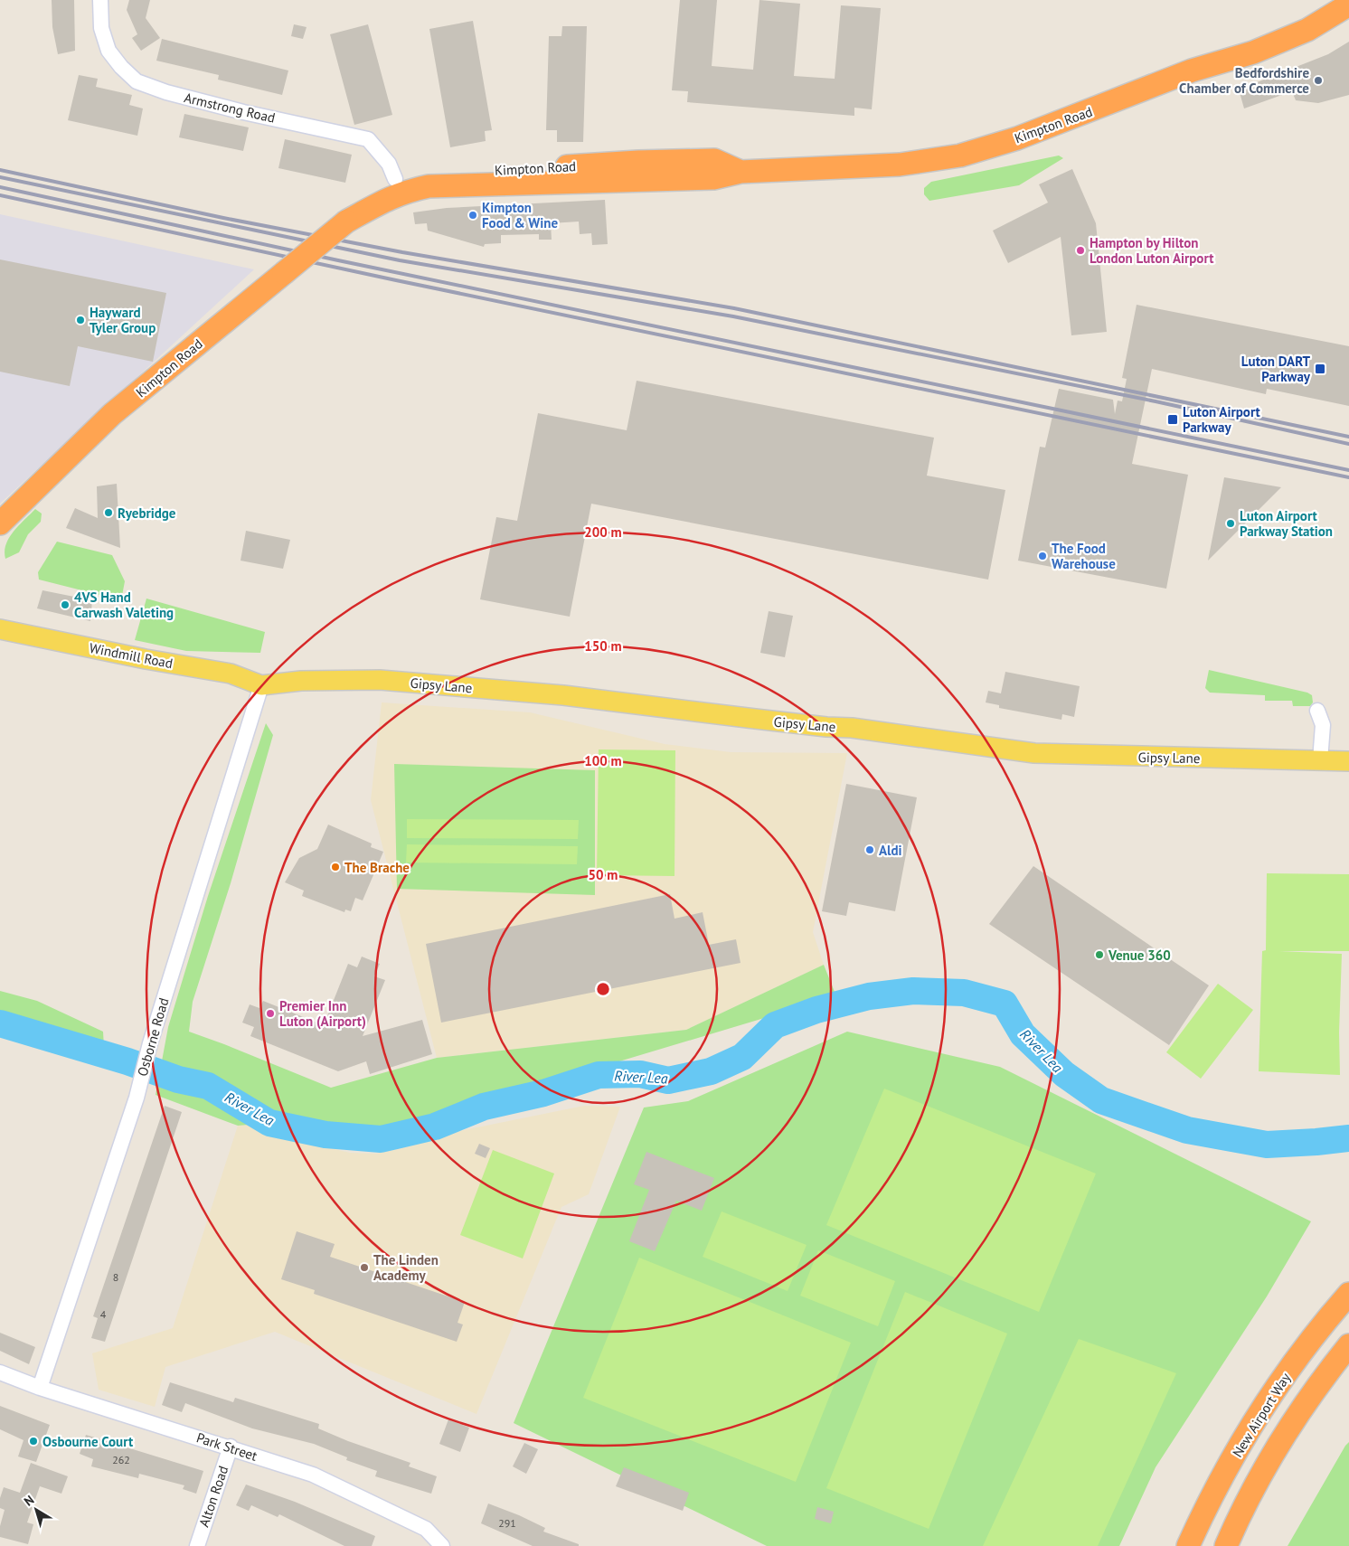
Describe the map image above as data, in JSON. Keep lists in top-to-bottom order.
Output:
{
  "streets": {
    "highway": ["Kimpton Road", "New Airport Way"],
    "main road": ["Windmill Road", "Gipsy Lane"],
    "street": [
      "Armstrong Road",
      "Osborne Road",
      "Park Street",
      "Alton Road"
    ]
  },
  "crossings": [
    ["Armstrong Road", "Kimpton Road"],
    ["Windmill Road", "Gipsy Lane"],
    ["Windmill Road", "Osborne Road"],
    ["Gipsy Lane", "Osborne Road"],
    ["Osborne Road", "Park Street"],
    ["Park Street", "Alton Road"]
  ],
  "water": ["River Lea"],
  "places": {
    "other": [
      "Bedfordshire Chamber of Commerce",
      "Kimpton Food & Wine",
      "Hampton by Hilton London Luton Airport",
      "Hayward Tyler Group",
      "Ryebridge",
      "Luton Airport Parkway Station",
      "The Food Warehouse",
      "4VS Hand Carwash Valeting",
      "Aldi",
      "The Brache",
      "Venue 360",
      "Premier Inn Luton (Airport)",
      "The Linden Academy",
      "Osbourne Court"
    ],
    "transit": ["Luton DART Parkway", "Luton Airport Parkway"]
  },
  "house_numbers": [
    "8",
    "4",
    "262",
    "291"
  ],
  "north": "top left",
  "rings": [
    "200 m",
    "150 m",
    "100 m",
    "50 m"
  ]
}
